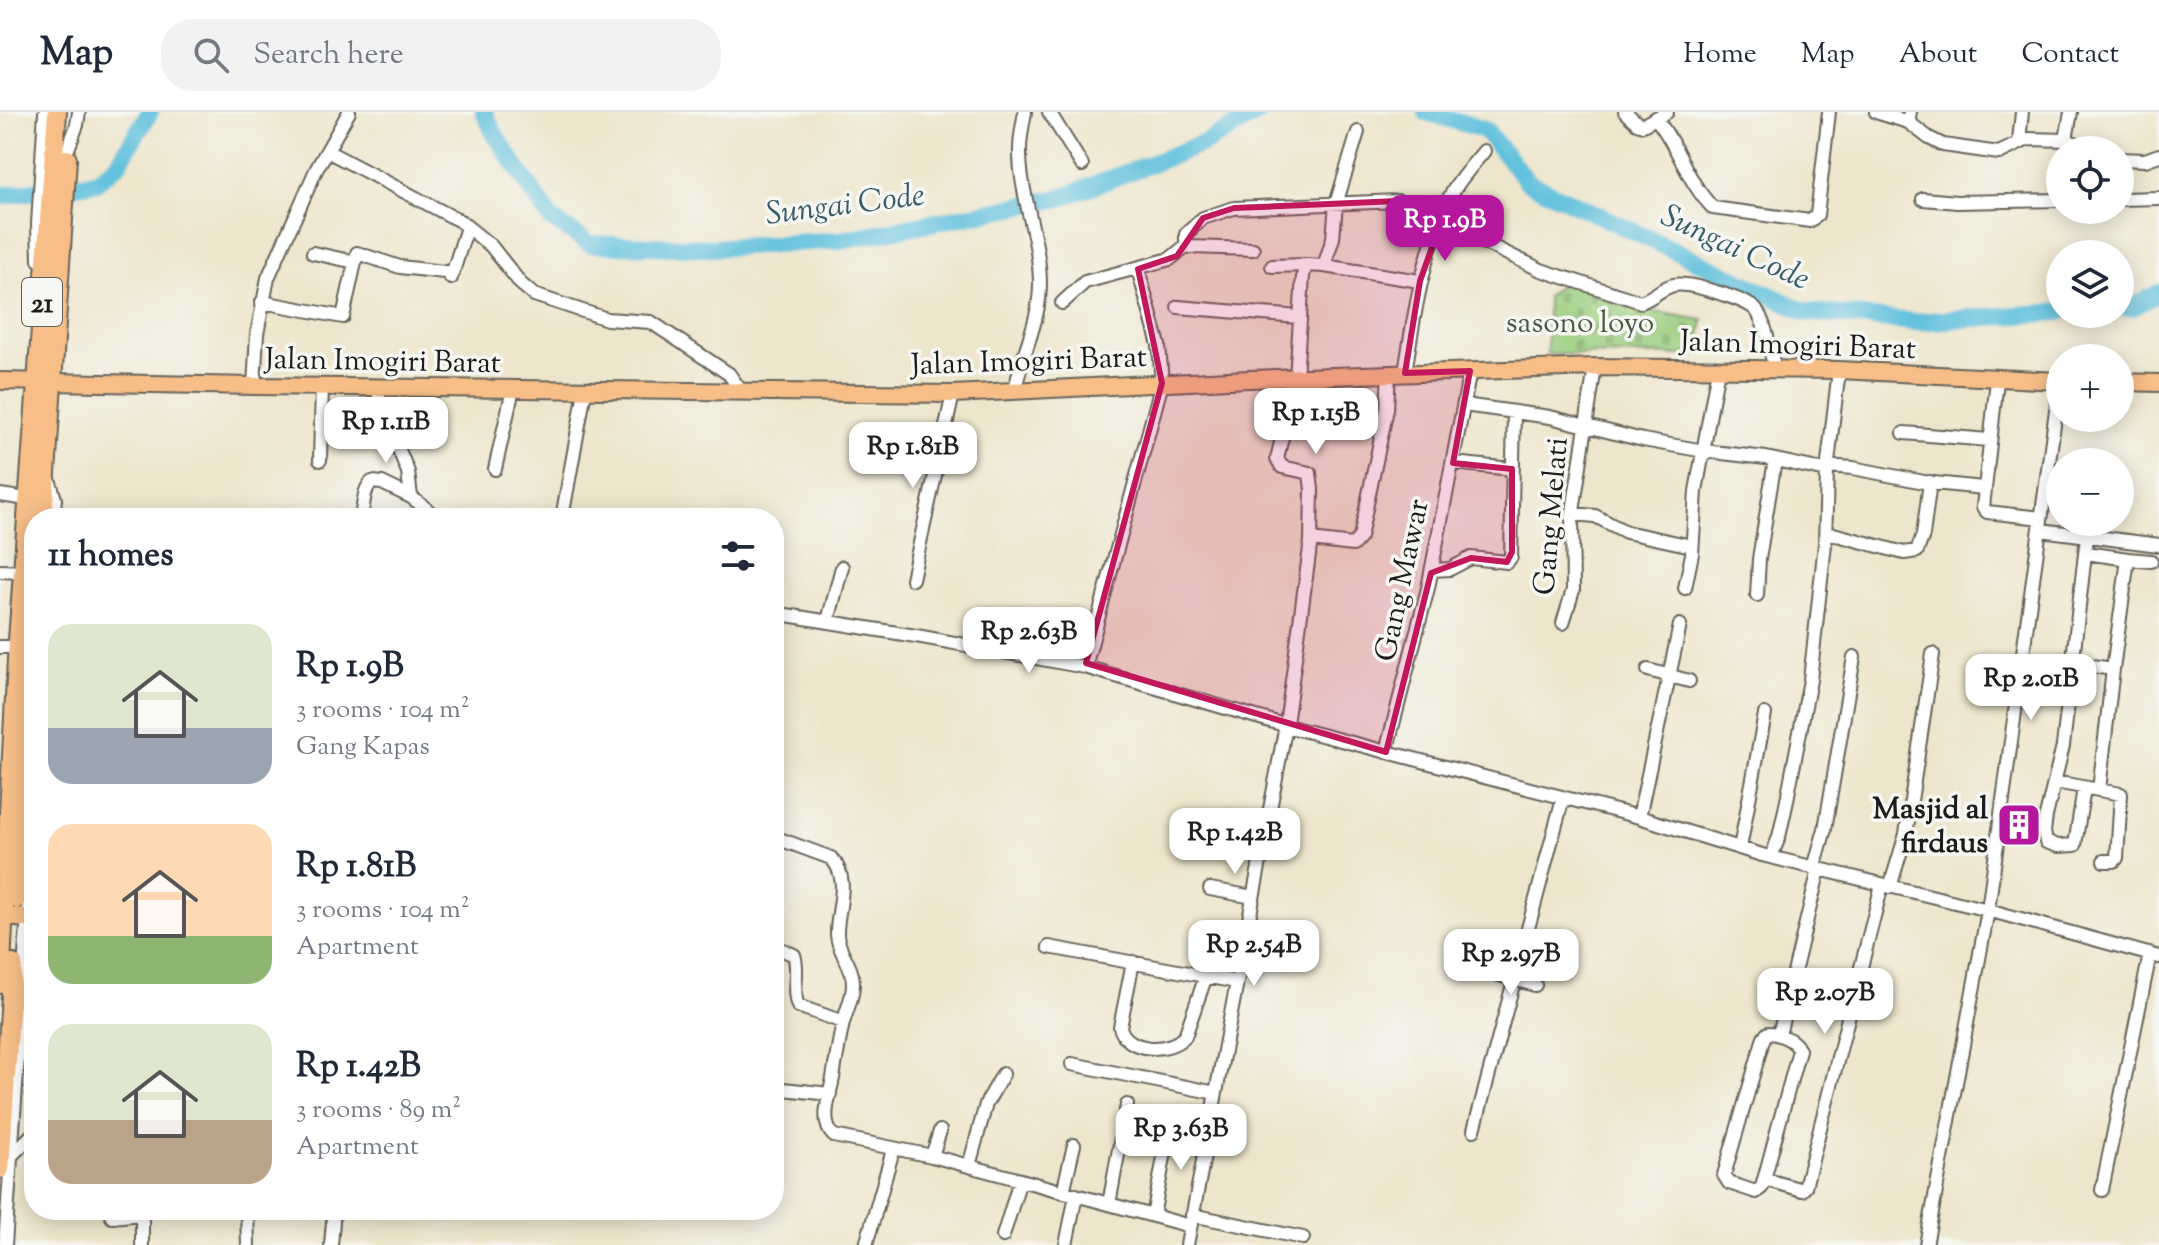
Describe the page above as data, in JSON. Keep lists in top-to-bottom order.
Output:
{
  "streets": {
    "highway": ["21"],
    "main road": ["Jalan Imogiri Barat"],
    "street": ["Gang Melati", "Gang Mawar"]
  },
  "crossings": [
    ["21", "Jalan Imogiri Barat"],
    ["Jalan Imogiri Barat", "Gang Melati"],
    ["Jalan Imogiri Barat", "Gang Mawar"]
  ],
  "water": ["Sungai Code"],
  "parks": ["sasono loyo"],
  "places": {
    "building": ["Masjid al firdaus"]
  },
  "page": {
    "header": "Map",
    "search": "Search here",
    "nav": [
      "Home",
      "Map",
      "About",
      "Contact"
    ],
    "map_buttons": ["+", "−"],
    "price": [
      "Rp 1.9B",
      "Rp 1.15B",
      "Rp 1.11B",
      "Rp 1.81B",
      "Rp 2.63B",
      "Rp 2.01B",
      "Rp 1.42B",
      "Rp 2.54B",
      "Rp 2.97B",
      "Rp 2.07B",
      "Rp 3.63B"
    ],
    "heading": "11 homes",
    "list": [
      {
        "name": "Rp 1.9B",
        "note": "3 rooms · 104 m² · Gang Kapas"
      },
      {
        "name": "Rp 1.81B",
        "note": "3 rooms · 104 m² · Apartment"
      },
      {
        "name": "Rp 1.42B",
        "note": "3 rooms · 89 m² · Apartment"
      }
    ]
  }
}
